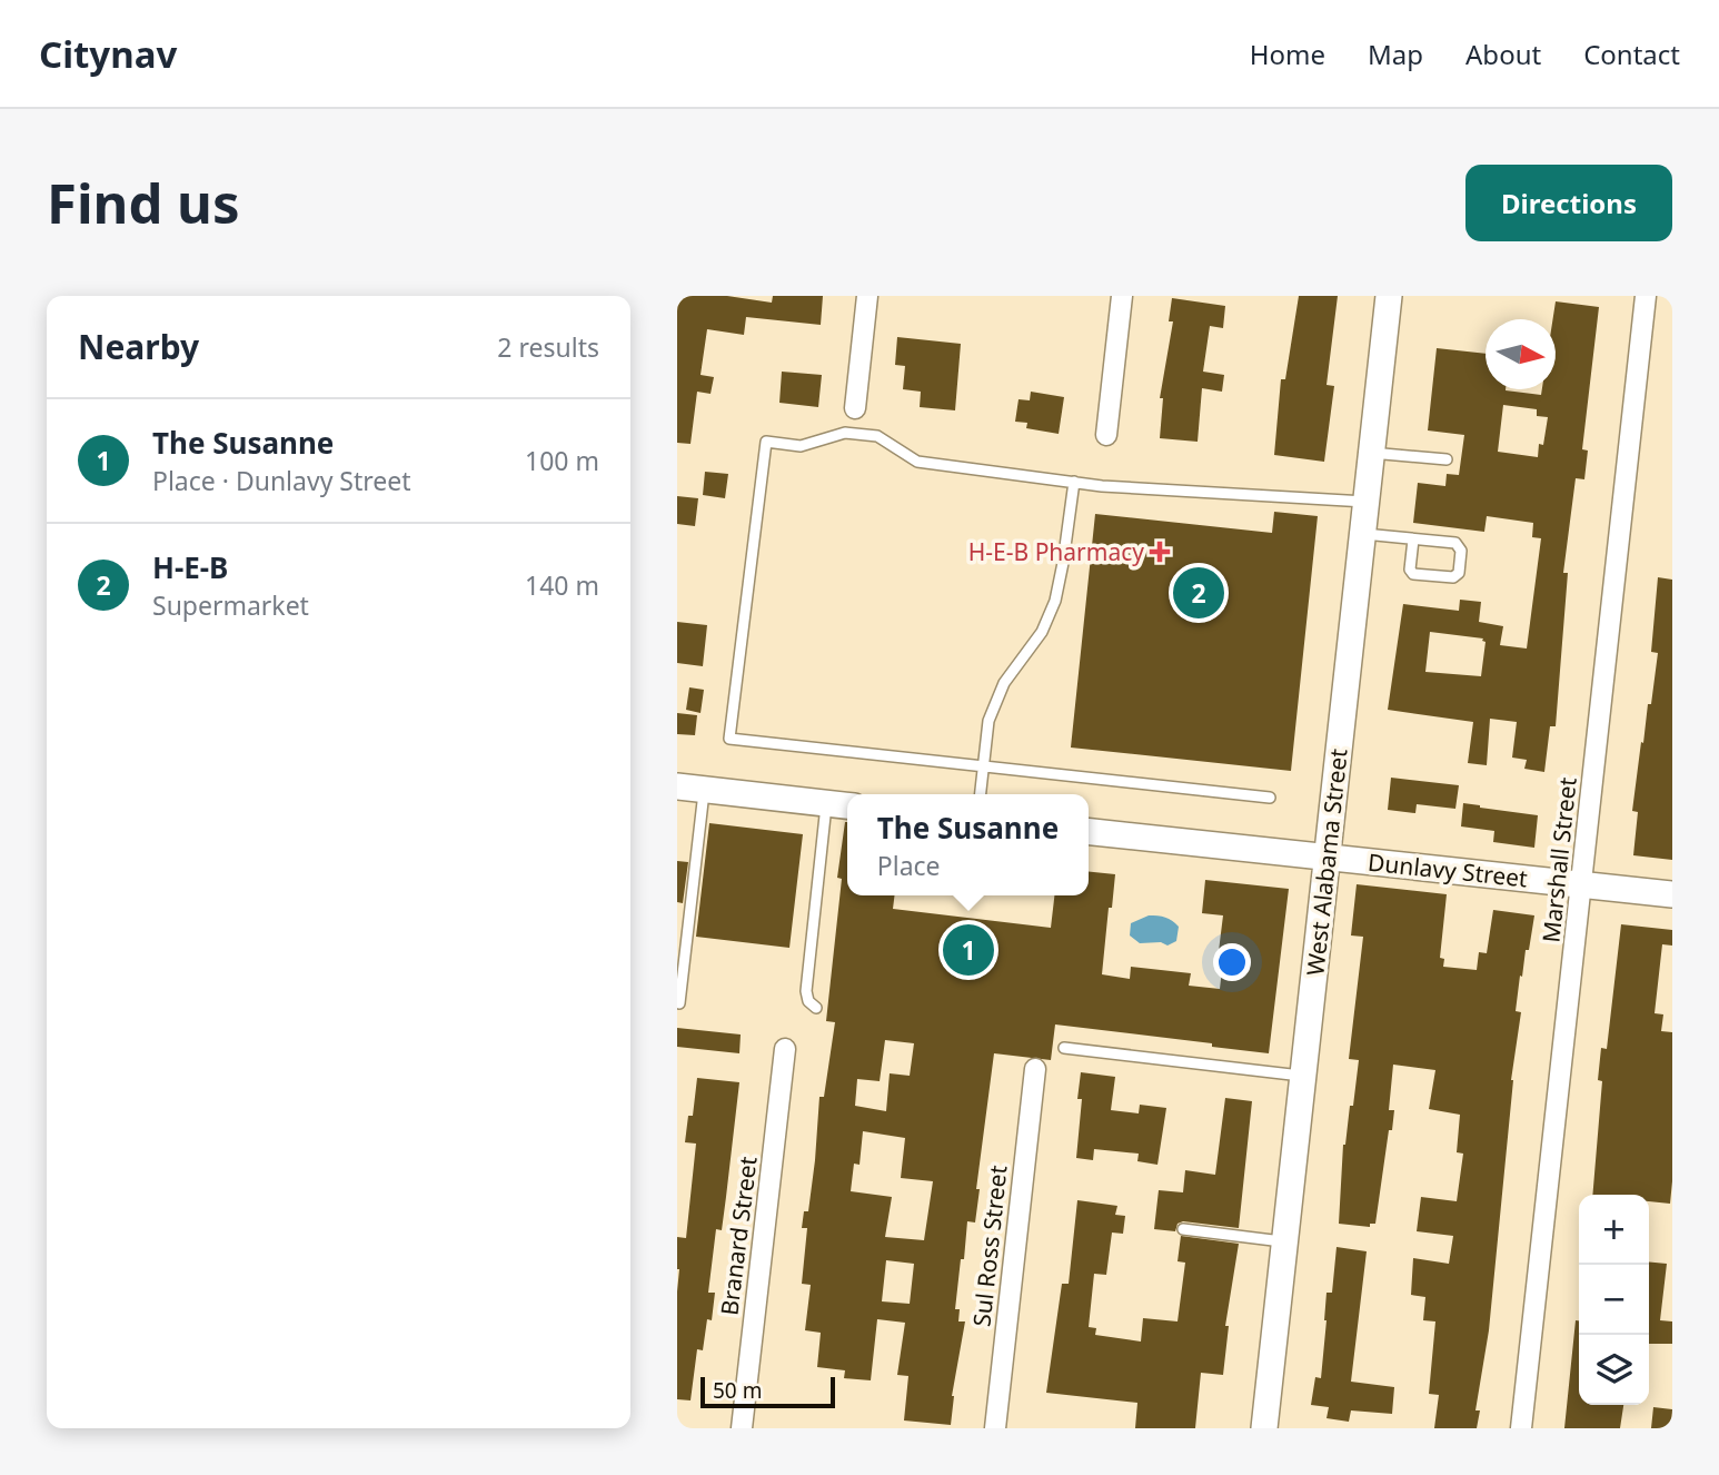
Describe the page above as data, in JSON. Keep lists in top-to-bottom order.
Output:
{
  "streets": {
    "street": [
      "Marshall Street",
      "West Alabama Street",
      "Dunlavy Street",
      "Branard Street",
      "Sul Ross Street"
    ]
  },
  "crossings": [
    ["Marshall Street", "Dunlavy Street"],
    ["West Alabama Street", "Dunlavy Street"]
  ],
  "places": {
    "health": ["H-E-B Pharmacy"]
  },
  "scale_bar": "50 m",
  "north": "right",
  "page": {
    "header": "Citynav",
    "nav": [
      "Home",
      "Map",
      "About",
      "Contact"
    ],
    "buttons": "Directions",
    "title": "Find us",
    "heading": ["Nearby", "2 results"],
    "list": [
      {
        "mark": "1",
        "name": "The Susanne",
        "note": "Place · Dunlavy Street",
        "value": "100 m"
      },
      {
        "mark": "2",
        "name": "H-E-B",
        "note": "Supermarket",
        "value": "140 m"
      }
    ],
    "pins": ["2", "1"],
    "popup": ["The Susanne", "Place"],
    "map_buttons": ["+", "−"],
    "scale": "50 m"
  }
}
